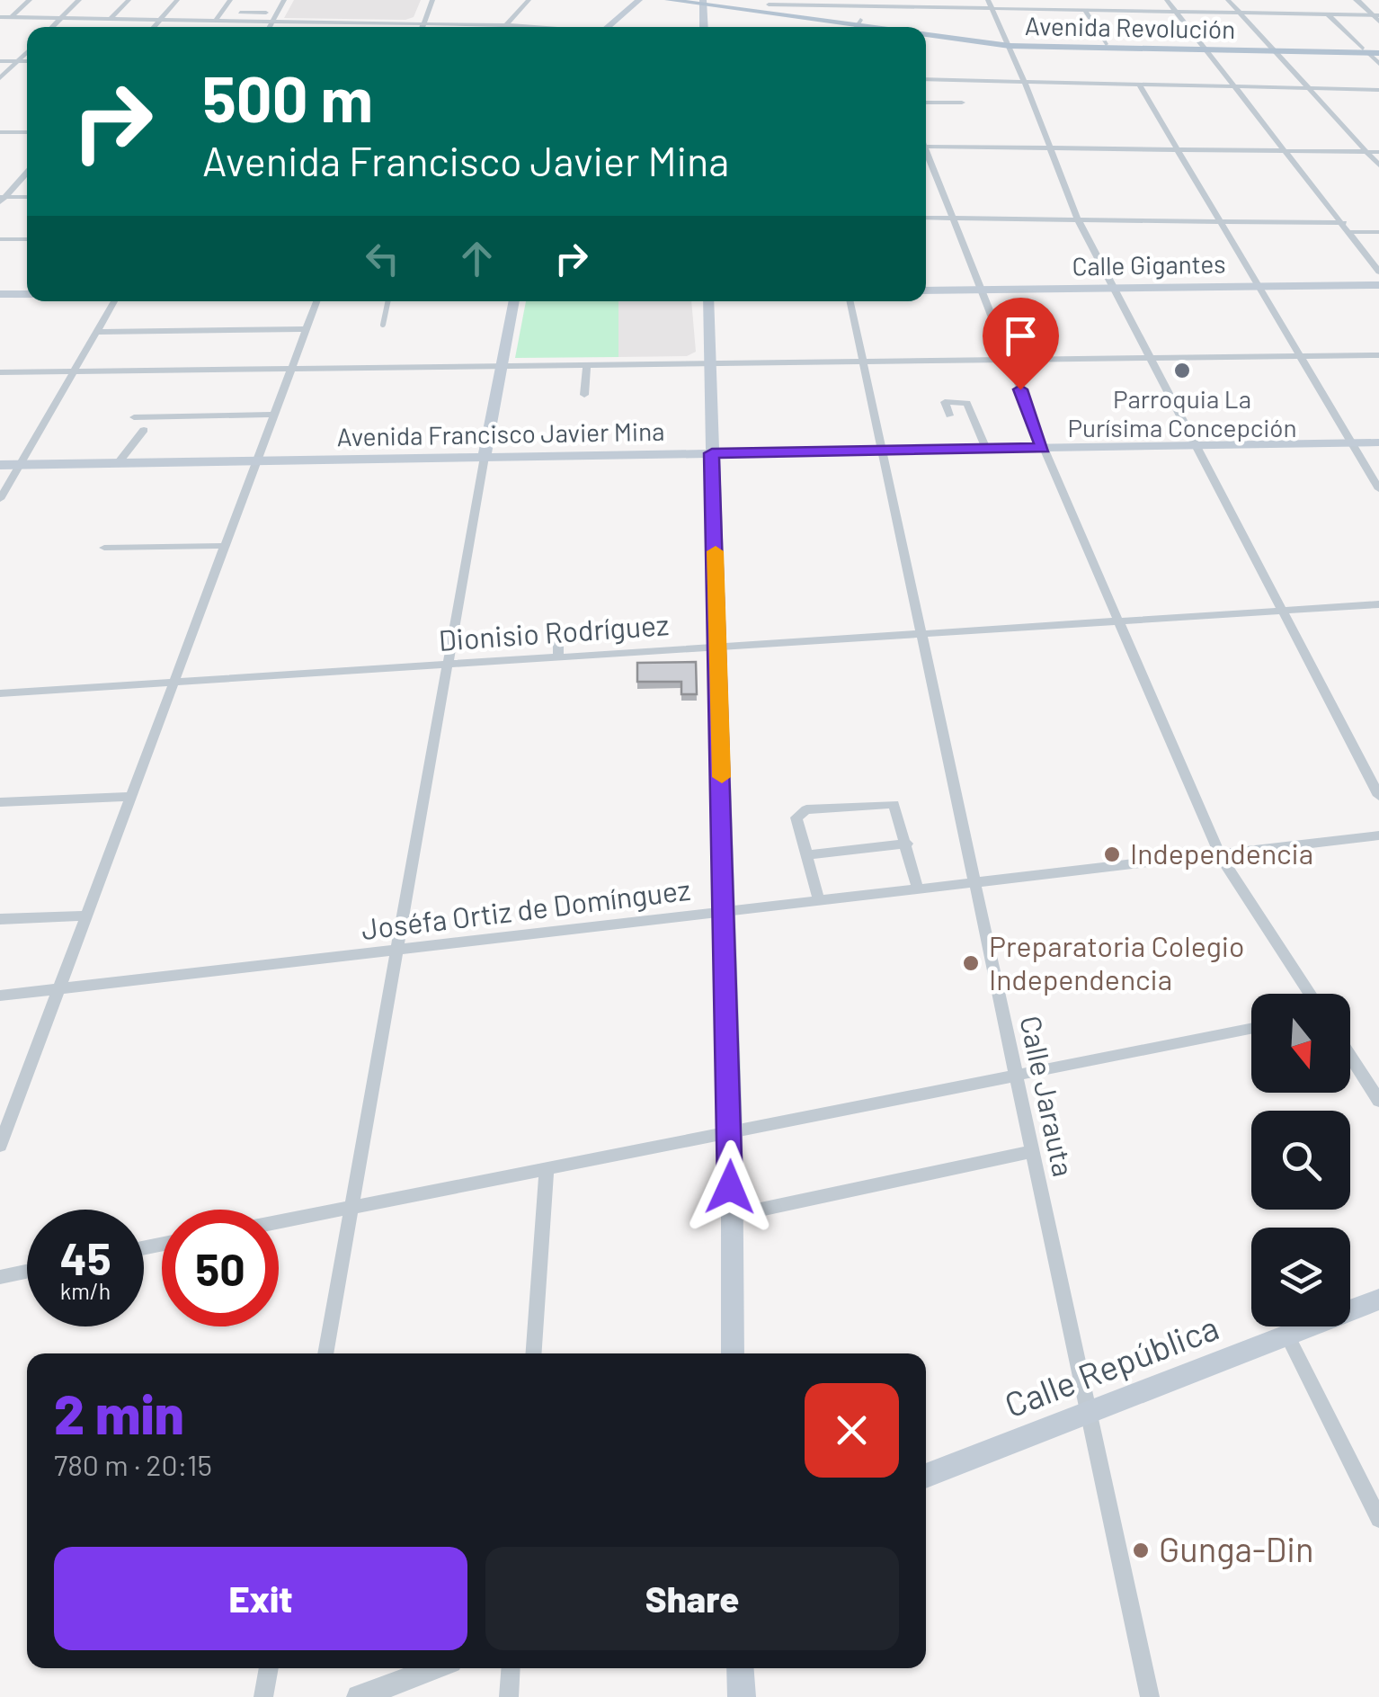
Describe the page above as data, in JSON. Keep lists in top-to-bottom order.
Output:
{
  "streets": {
    "main road": [
      "Avenida Revolución",
      "Calle Gigantes",
      "Avenida Francisco Javier Mina",
      "Calle República"
    ],
    "street": ["Dionisio Rodríguez", "Joséfa Ortiz de Domínguez", "Calle Jarauta"]
  },
  "crossings": [
    ["Avenida Francisco Javier Mina", "Calle Jarauta"],
    ["Dionisio Rodríguez", "Calle Jarauta"],
    ["Joséfa Ortiz de Domínguez", "Calle Jarauta"],
    ["Calle Jarauta", "Calle República"]
  ],
  "places": [
    "Parroquia La Purísima Concepción",
    "Independencia",
    "Preparatoria Colegio Independencia",
    "Gunga-Din"
  ],
  "north": "bottom",
  "page": {
    "turn": ["500 m", "Avenida Francisco Javier Mina"],
    "speed": "45 km/h",
    "limit": "50",
    "heading": ["2 min", "780 m · 20:15"],
    "buttons": ["Exit", "Share"]
  }
}
